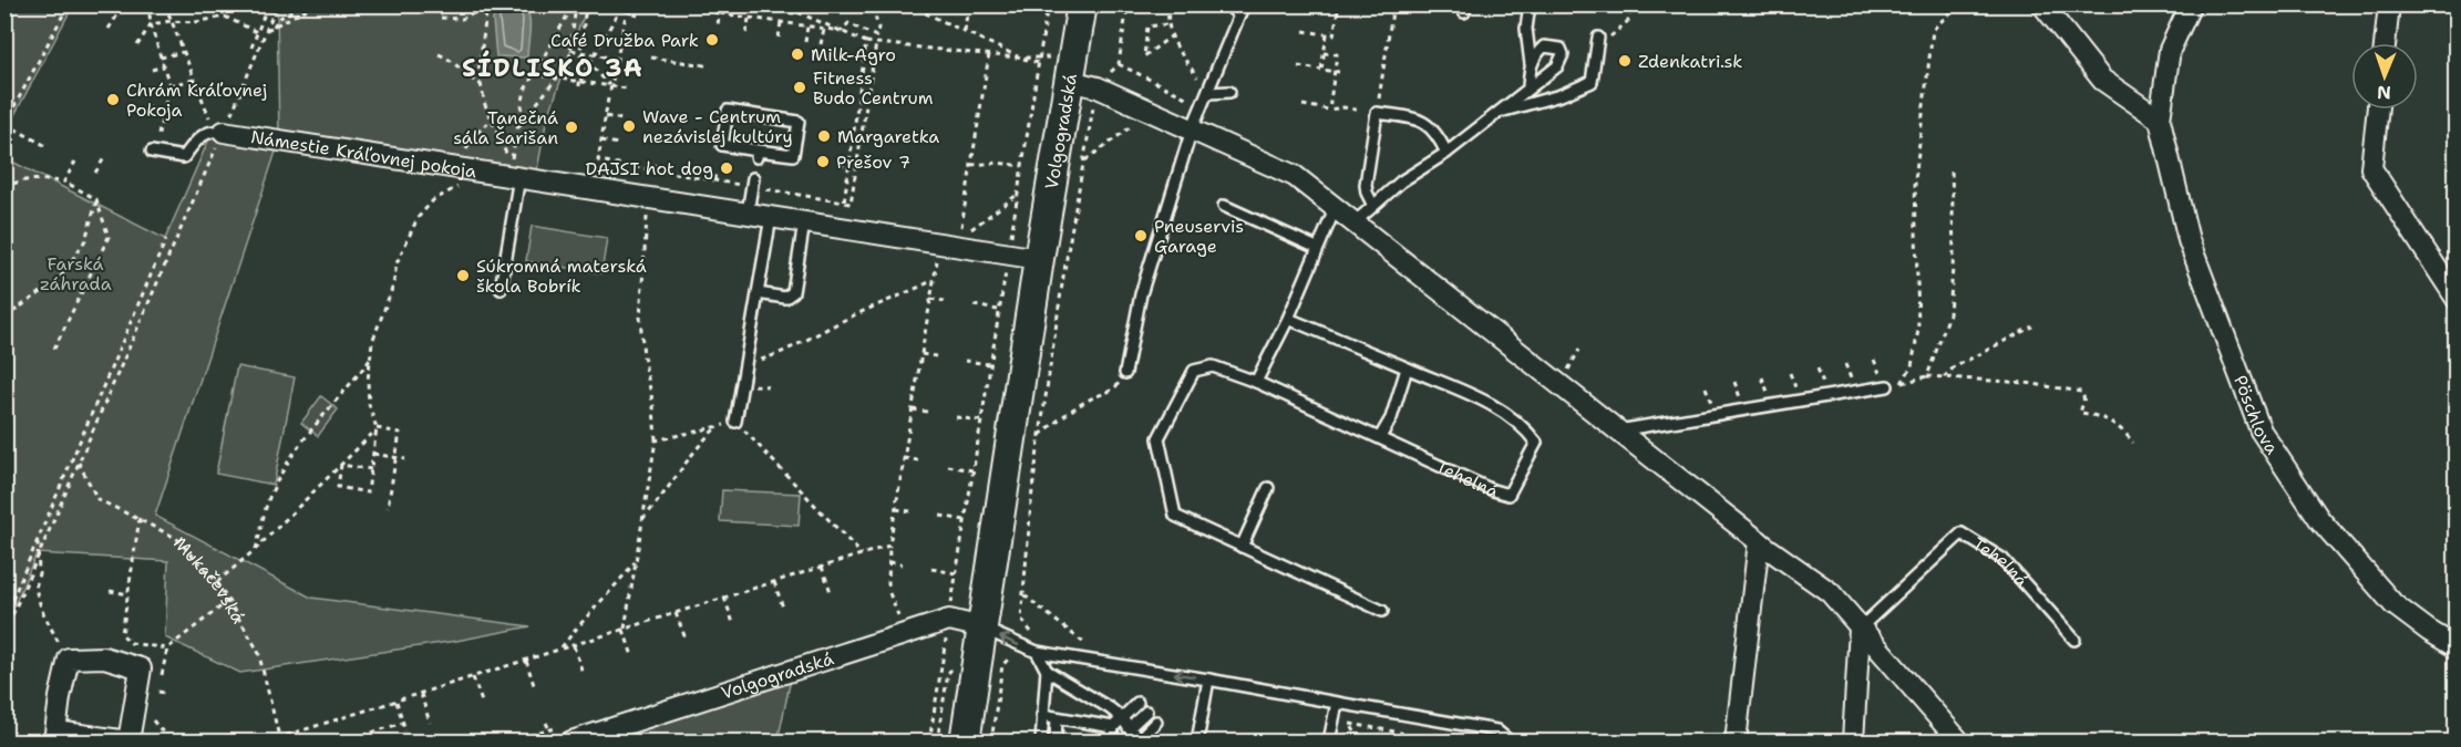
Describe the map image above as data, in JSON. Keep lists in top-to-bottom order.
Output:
{
  "streets": {
    "street": ["Volgogradská", "Námestie Kráľovnej pokoja", "Pöschlova"],
    "lane": ["Tehelná"],
    "path": ["Mukačevská"]
  },
  "districts": ["SÍDLISKO 3A"],
  "parks": ["Farská záhrada"],
  "places": [
    "Café Družba Park",
    "Milk-Agro",
    "Zdenkatri.sk",
    "Fitness Budo Centrum",
    "Chrám Kráľovnej Pokoja",
    "Wave - Centrum nezávislej kultúry",
    "Tanečná sála Šarišan",
    "Margaretka",
    "Prešov 7",
    "DAJSI hot dog",
    "Pneuservis Garage",
    "Súkromná materská škola Bobrík"
  ],
  "north": "bottom"
}
